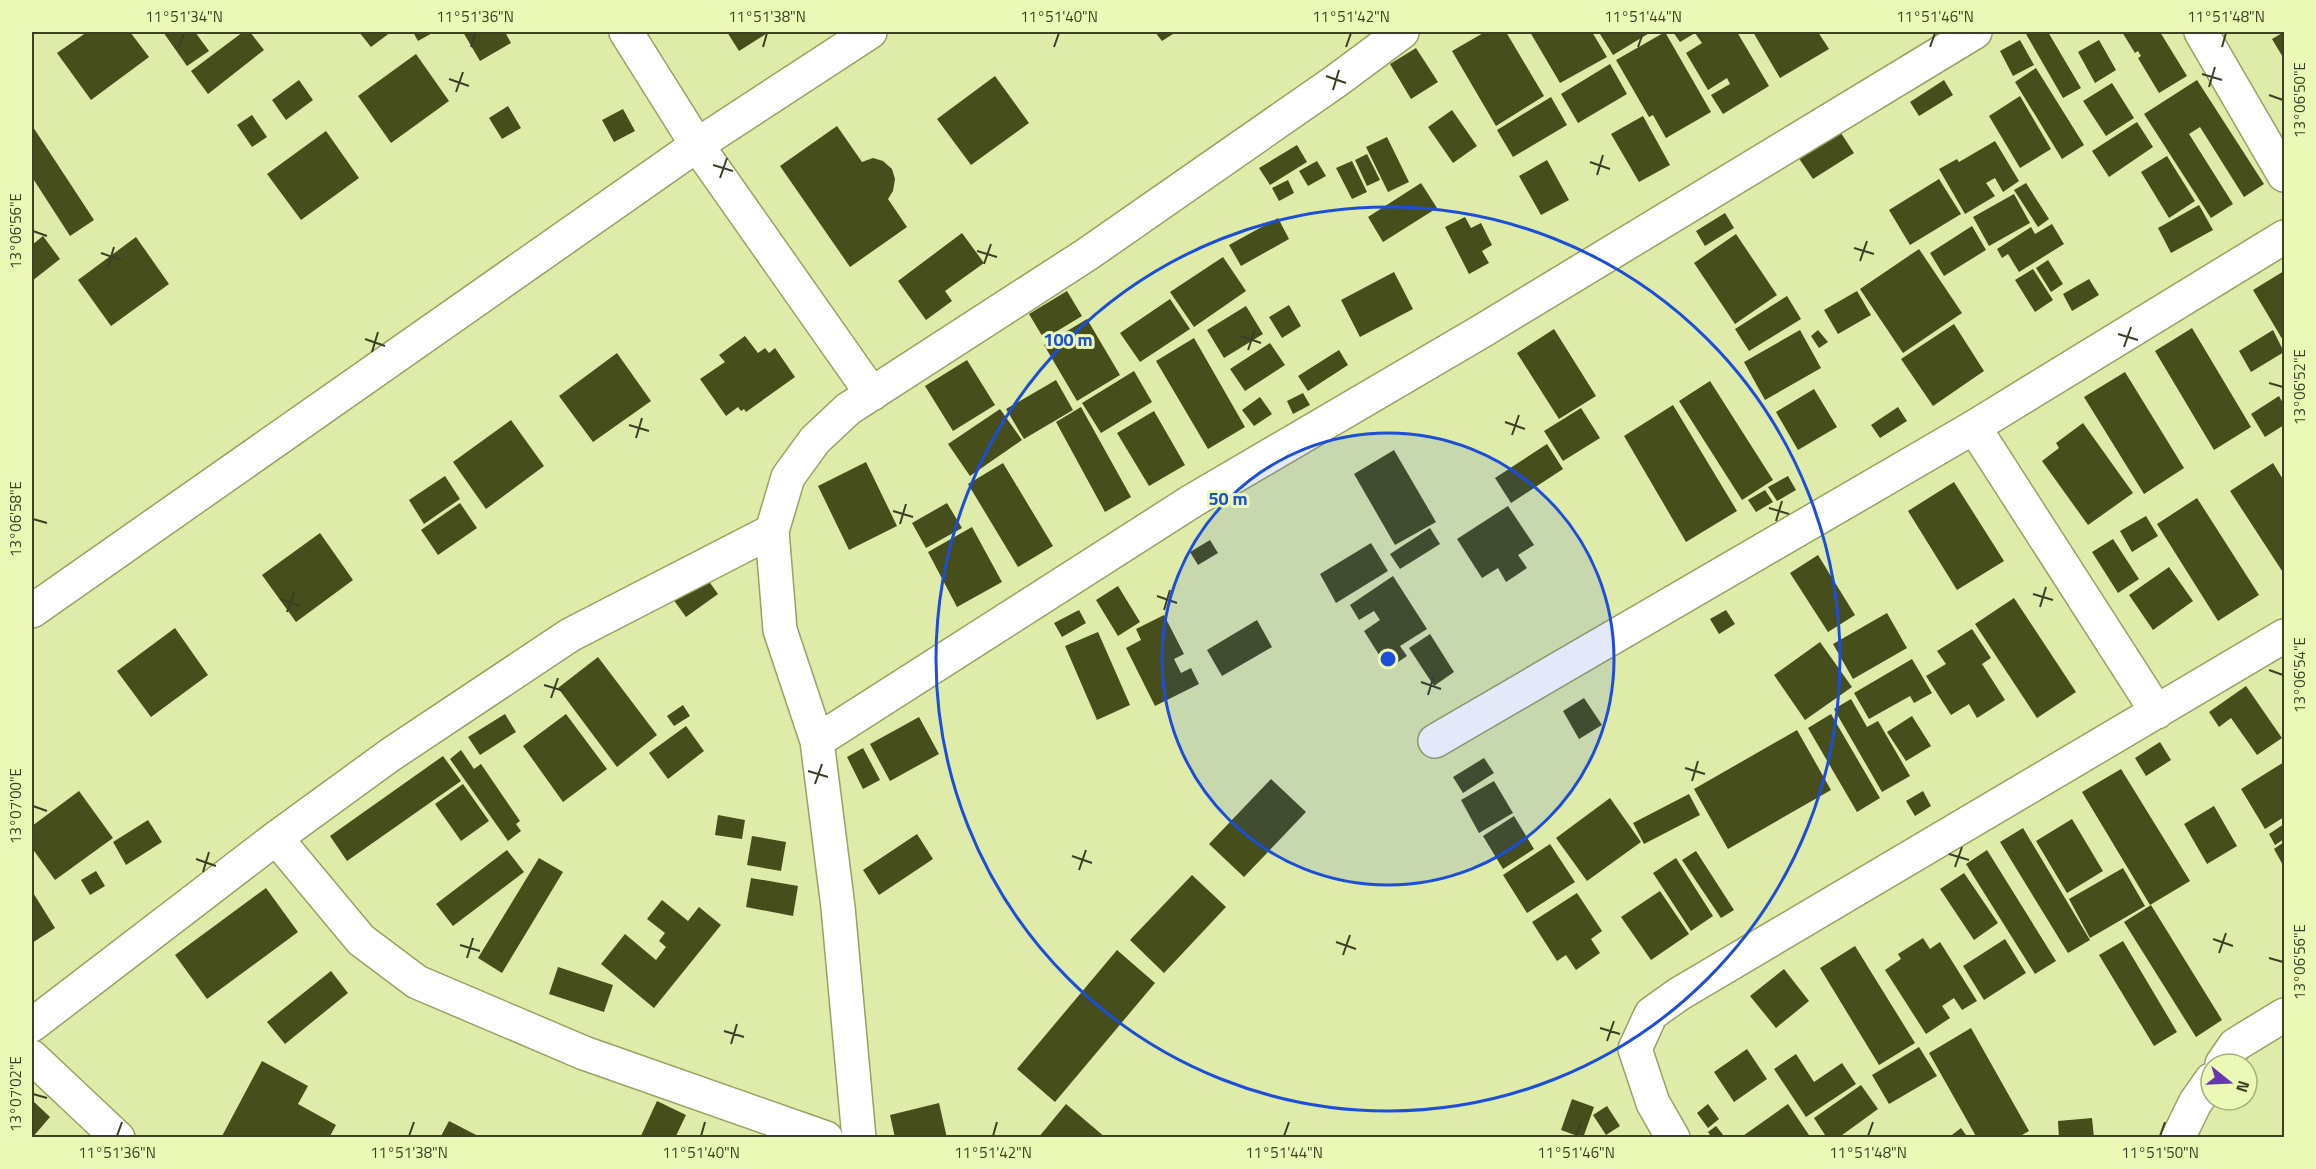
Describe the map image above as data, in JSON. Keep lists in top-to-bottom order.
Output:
{
  "north": "right",
  "coordinates": [
    "11°51'34\"N",
    "11°51'36\"N",
    "11°51'38\"N",
    "11°51'40\"N",
    "11°51'42\"N",
    "11°51'44\"N",
    "11°51'46\"N",
    "11°51'48\"N",
    "13°06'50\"E",
    "13°06'56\"E",
    "13°06'52\"E",
    "13°06'58\"E",
    "13°06'54\"E",
    "13°07'00\"E",
    "13°07'02\"E",
    "11°51'50\"N"
  ],
  "rings": ["100 m", "50 m"]
}
